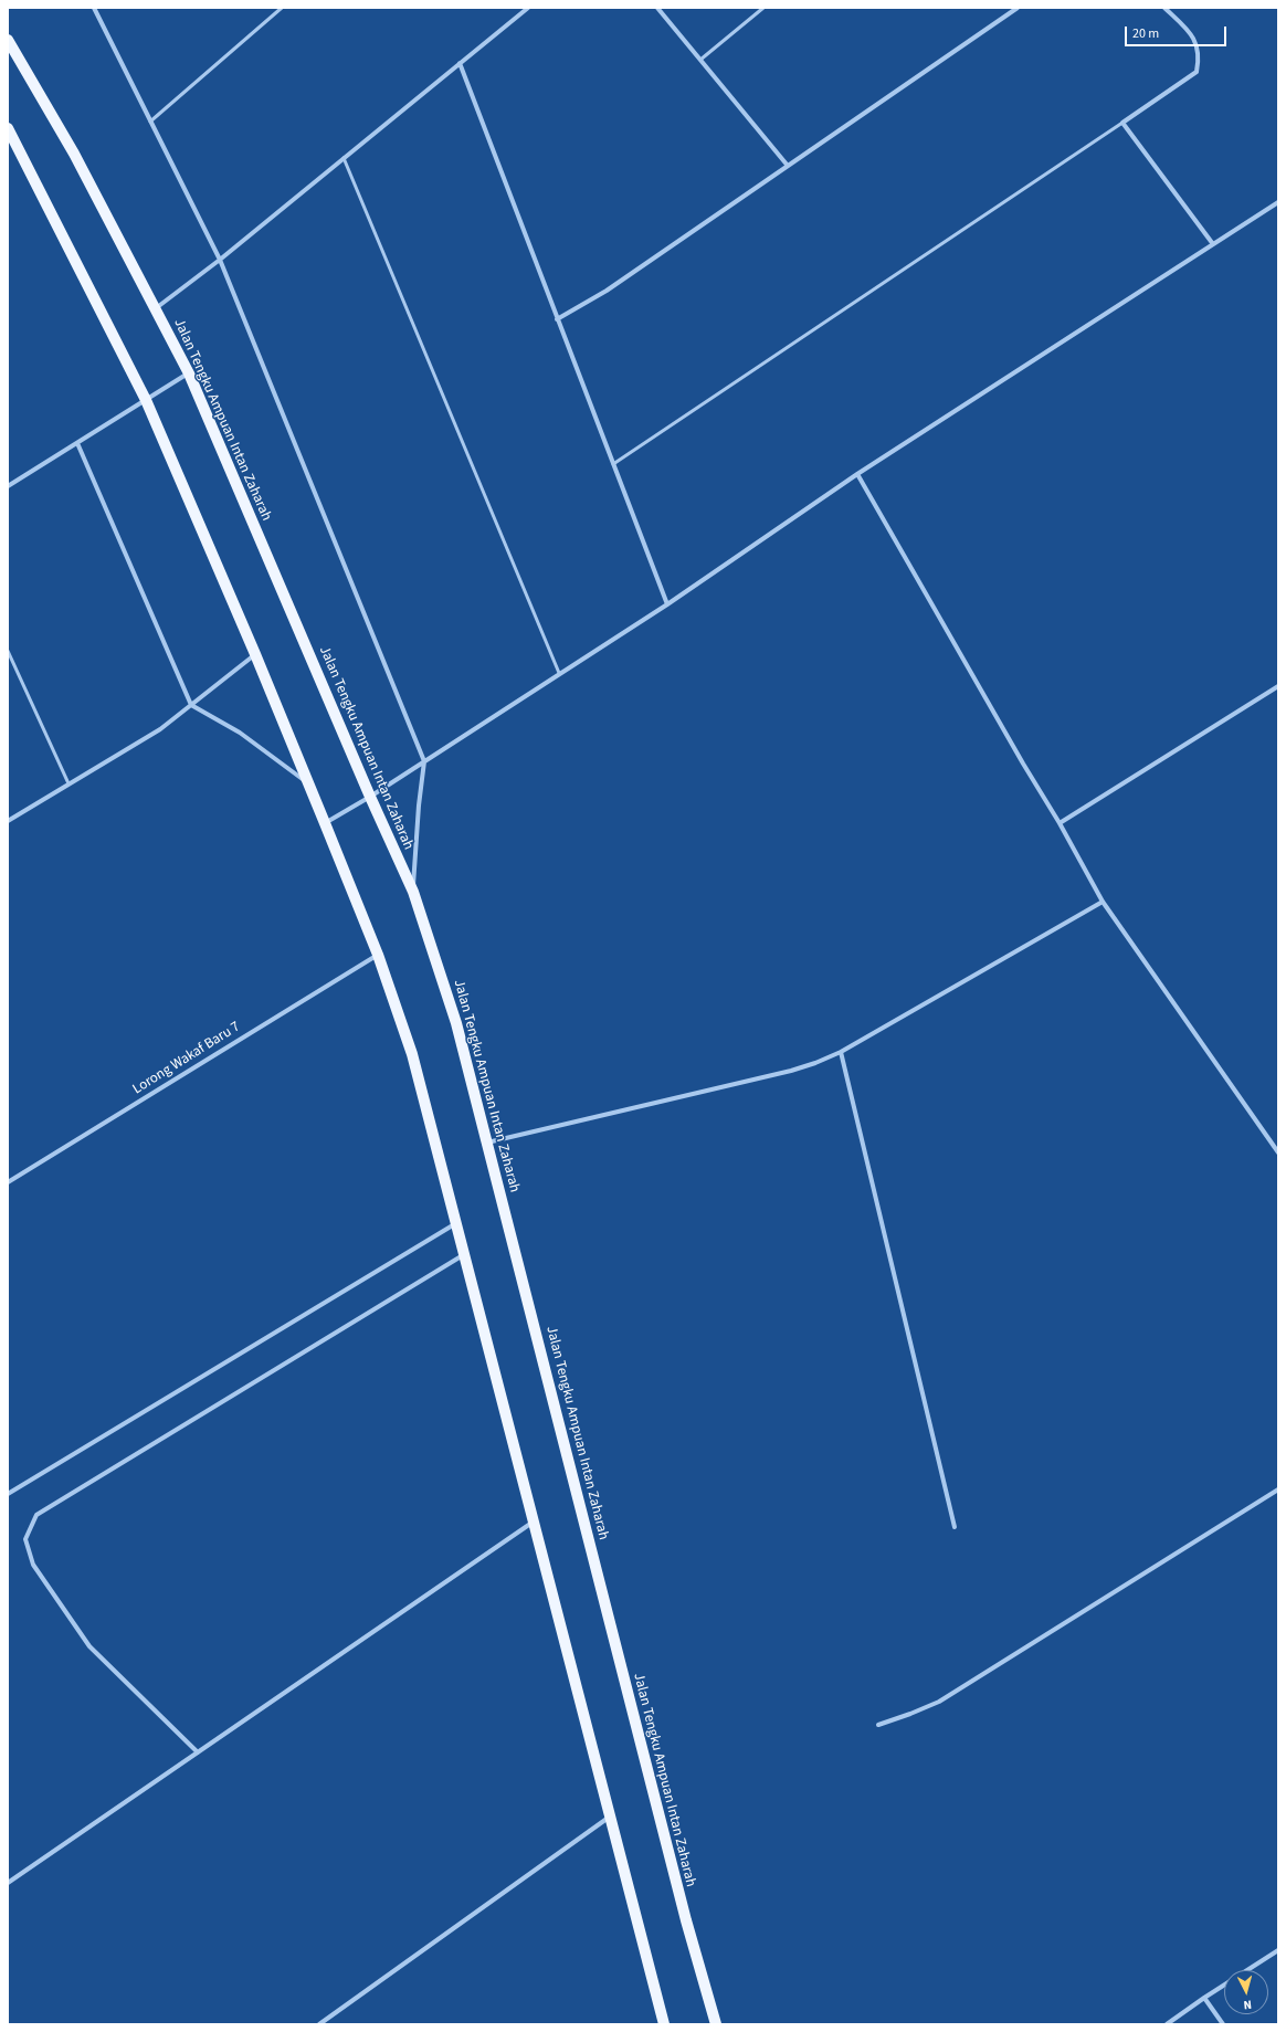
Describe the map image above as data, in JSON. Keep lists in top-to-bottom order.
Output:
{
  "streets": {
    "main road": ["Jalan Tengku Ampuan Intan Zaharah"],
    "street": ["Lorong Wakaf Baru 7"]
  },
  "scale_bar": "20 m",
  "north": "bottom"
}
